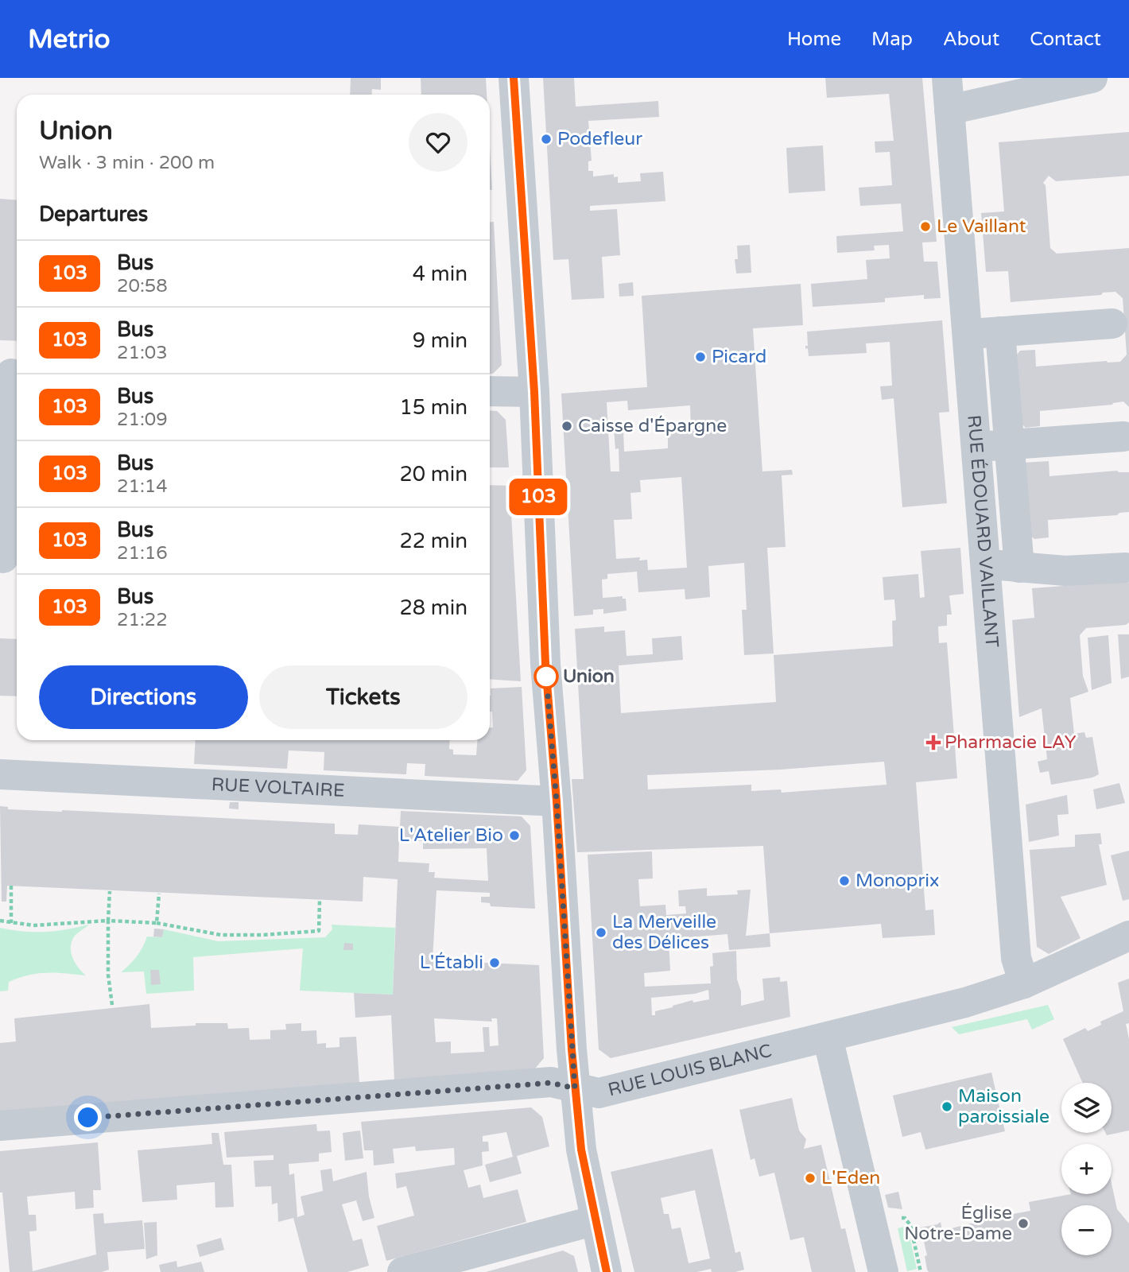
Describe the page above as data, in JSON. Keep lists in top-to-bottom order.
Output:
{
  "streets": {
    "street": ["RUE ÉDOUARD VAILLANT", "RUE VOLTAIRE", "RUE LOUIS BLANC"]
  },
  "crossings": [
    ["RUE ÉDOUARD VAILLANT", "RUE LOUIS BLANC"]
  ],
  "places": {
    "other": [
      "Podefleur",
      "Le Vaillant",
      "Picard",
      "Caisse d'Épargne",
      "Union",
      "L'Atelier Bio",
      "Monoprix",
      "La Merveille des Délices",
      "L'Établi",
      "Maison paroissiale",
      "L'Eden",
      "Église Notre-Dame"
    ],
    "health": ["Pharmacie LAY"]
  },
  "lines": ["bus line 103"],
  "page": {
    "header": "Metrio",
    "nav": [
      "Home",
      "Map",
      "About",
      "Contact"
    ],
    "on_map": "103",
    "heading": [
      ["Union", "Walk · 3 min · 200 m"],
      "Departures"
    ],
    "list": [
      {
        "mark": "103",
        "name": "Bus",
        "note": "20:58",
        "value": "4 min"
      },
      {
        "mark": "103",
        "name": "Bus",
        "note": "21:03",
        "value": "9 min"
      },
      {
        "mark": "103",
        "name": "Bus",
        "note": "21:09",
        "value": "15 min"
      },
      {
        "mark": "103",
        "name": "Bus",
        "note": "21:14",
        "value": "20 min"
      },
      {
        "mark": "103",
        "name": "Bus",
        "note": "21:16",
        "value": "22 min"
      },
      {
        "mark": "103",
        "name": "Bus",
        "note": "21:22",
        "value": "28 min"
      }
    ],
    "buttons": ["Directions", "Tickets"],
    "map_buttons": ["+", "−"]
  }
}
